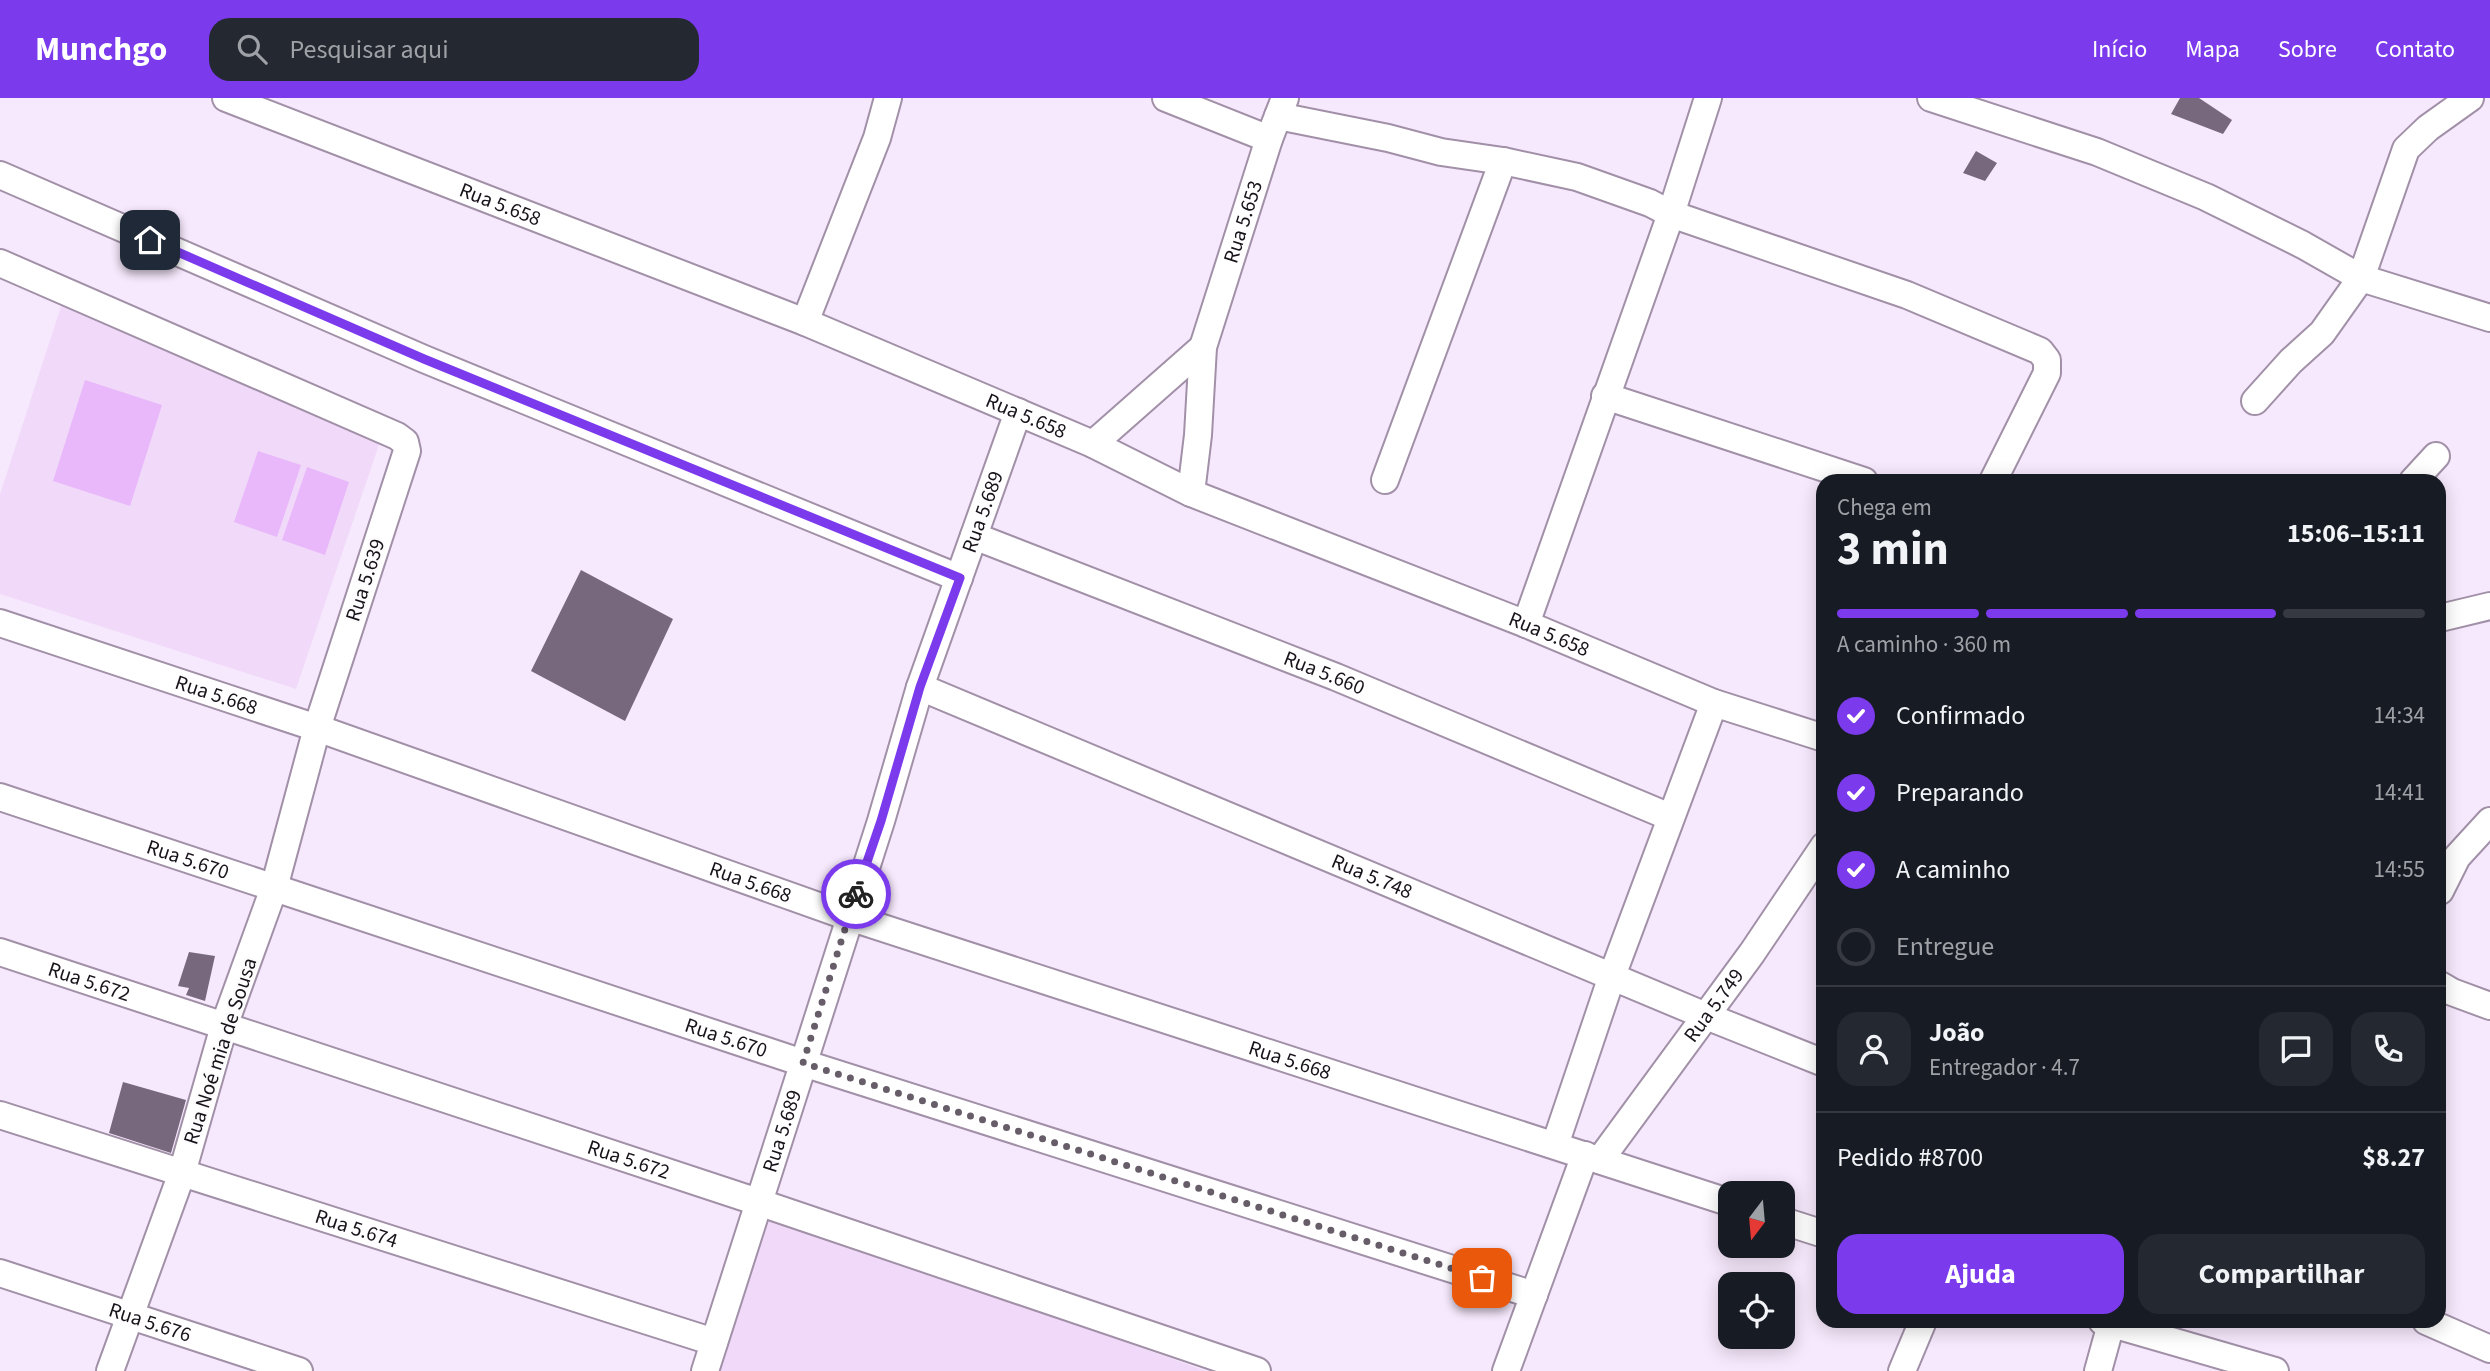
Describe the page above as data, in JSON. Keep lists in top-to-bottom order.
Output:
{
  "streets": {
    "street": [
      "Rua 5.658",
      "Rua 5.653",
      "Rua 5.689",
      "Rua 5.639",
      "Rua 5.660",
      "Rua 5.668",
      "Rua 5.670",
      "Rua 5.748",
      "Rua 5.672",
      "Rua 5.749",
      "Rua Noé mia de Sousa",
      "Rua 5.674",
      "Rua 5.676"
    ]
  },
  "crossings": [
    ["Rua 5.658", "Rua 5.653"],
    ["Rua 5.658", "Rua 5.689"],
    ["Rua 5.689", "Rua 5.660"],
    ["Rua 5.689", "Rua 5.668"],
    ["Rua 5.689", "Rua 5.670"],
    ["Rua 5.689", "Rua 5.748"],
    ["Rua 5.689", "Rua 5.672"],
    ["Rua 5.689", "Rua 5.674"],
    ["Rua 5.639", "Rua 5.668"],
    ["Rua 5.639", "Rua Noé mia de Sousa"],
    ["Rua 5.668", "Rua 5.749"],
    ["Rua 5.668", "Rua Noé mia de Sousa"],
    ["Rua 5.670", "Rua 5.749"],
    ["Rua 5.670", "Rua Noé mia de Sousa"],
    ["Rua 5.748", "Rua 5.749"],
    ["Rua 5.672", "Rua Noé mia de Sousa"],
    ["Rua Noé mia de Sousa", "Rua 5.674"],
    ["Rua Noé mia de Sousa", "Rua 5.676"]
  ],
  "north": "bottom",
  "page": {
    "header": "Munchgo",
    "search": "Pesquisar aqui",
    "nav": [
      "Início",
      "Mapa",
      "Sobre",
      "Contato"
    ],
    "heading": ["3 min", "Chega em", "15:06–15:11"],
    "panel": [
      "João",
      "Entregador · 4.7",
      "Pedido #8700",
      "$8.27"
    ],
    "bar": "A caminho · 360 m",
    "list": [
      ["Confirmado", "14:34"],
      ["Preparando", "14:41"],
      ["A caminho", "14:55"],
      "Entregue"
    ],
    "buttons": ["Ajuda", "Compartilhar"]
  }
}
